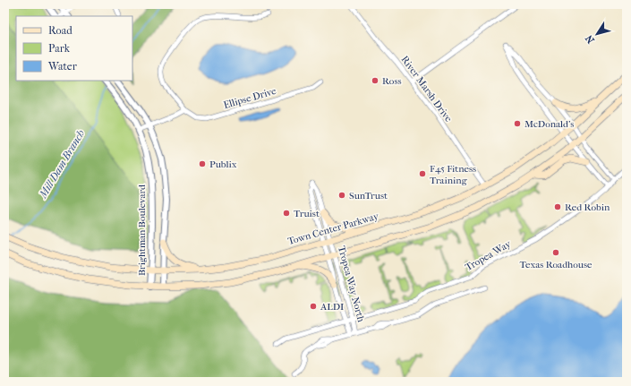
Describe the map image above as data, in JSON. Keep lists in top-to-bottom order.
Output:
{
  "streets": {
    "main road": ["Town Center Parkway"],
    "street": [
      "River Marsh Drive",
      "Ellipse Drive",
      "Brightman Boulevard",
      "Tropea Way",
      "Tropea Way North"
    ]
  },
  "crossings": [
    ["River Marsh Drive", "Town Center Parkway"],
    ["Town Center Parkway", "Brightman Boulevard"],
    ["Town Center Parkway", "Tropea Way North"],
    ["Tropea Way", "Tropea Way North"]
  ],
  "water": ["Mill Dam Branch"],
  "places": [
    "Ross",
    "McDonald's",
    "Publix",
    "F45 Fitness Training",
    "SunTrust",
    "Red Robin",
    "Truist",
    "Texas Roadhouse",
    "ALDI"
  ],
  "legend": ["Road", "Park", "Water"],
  "north": "bottom left"
}
